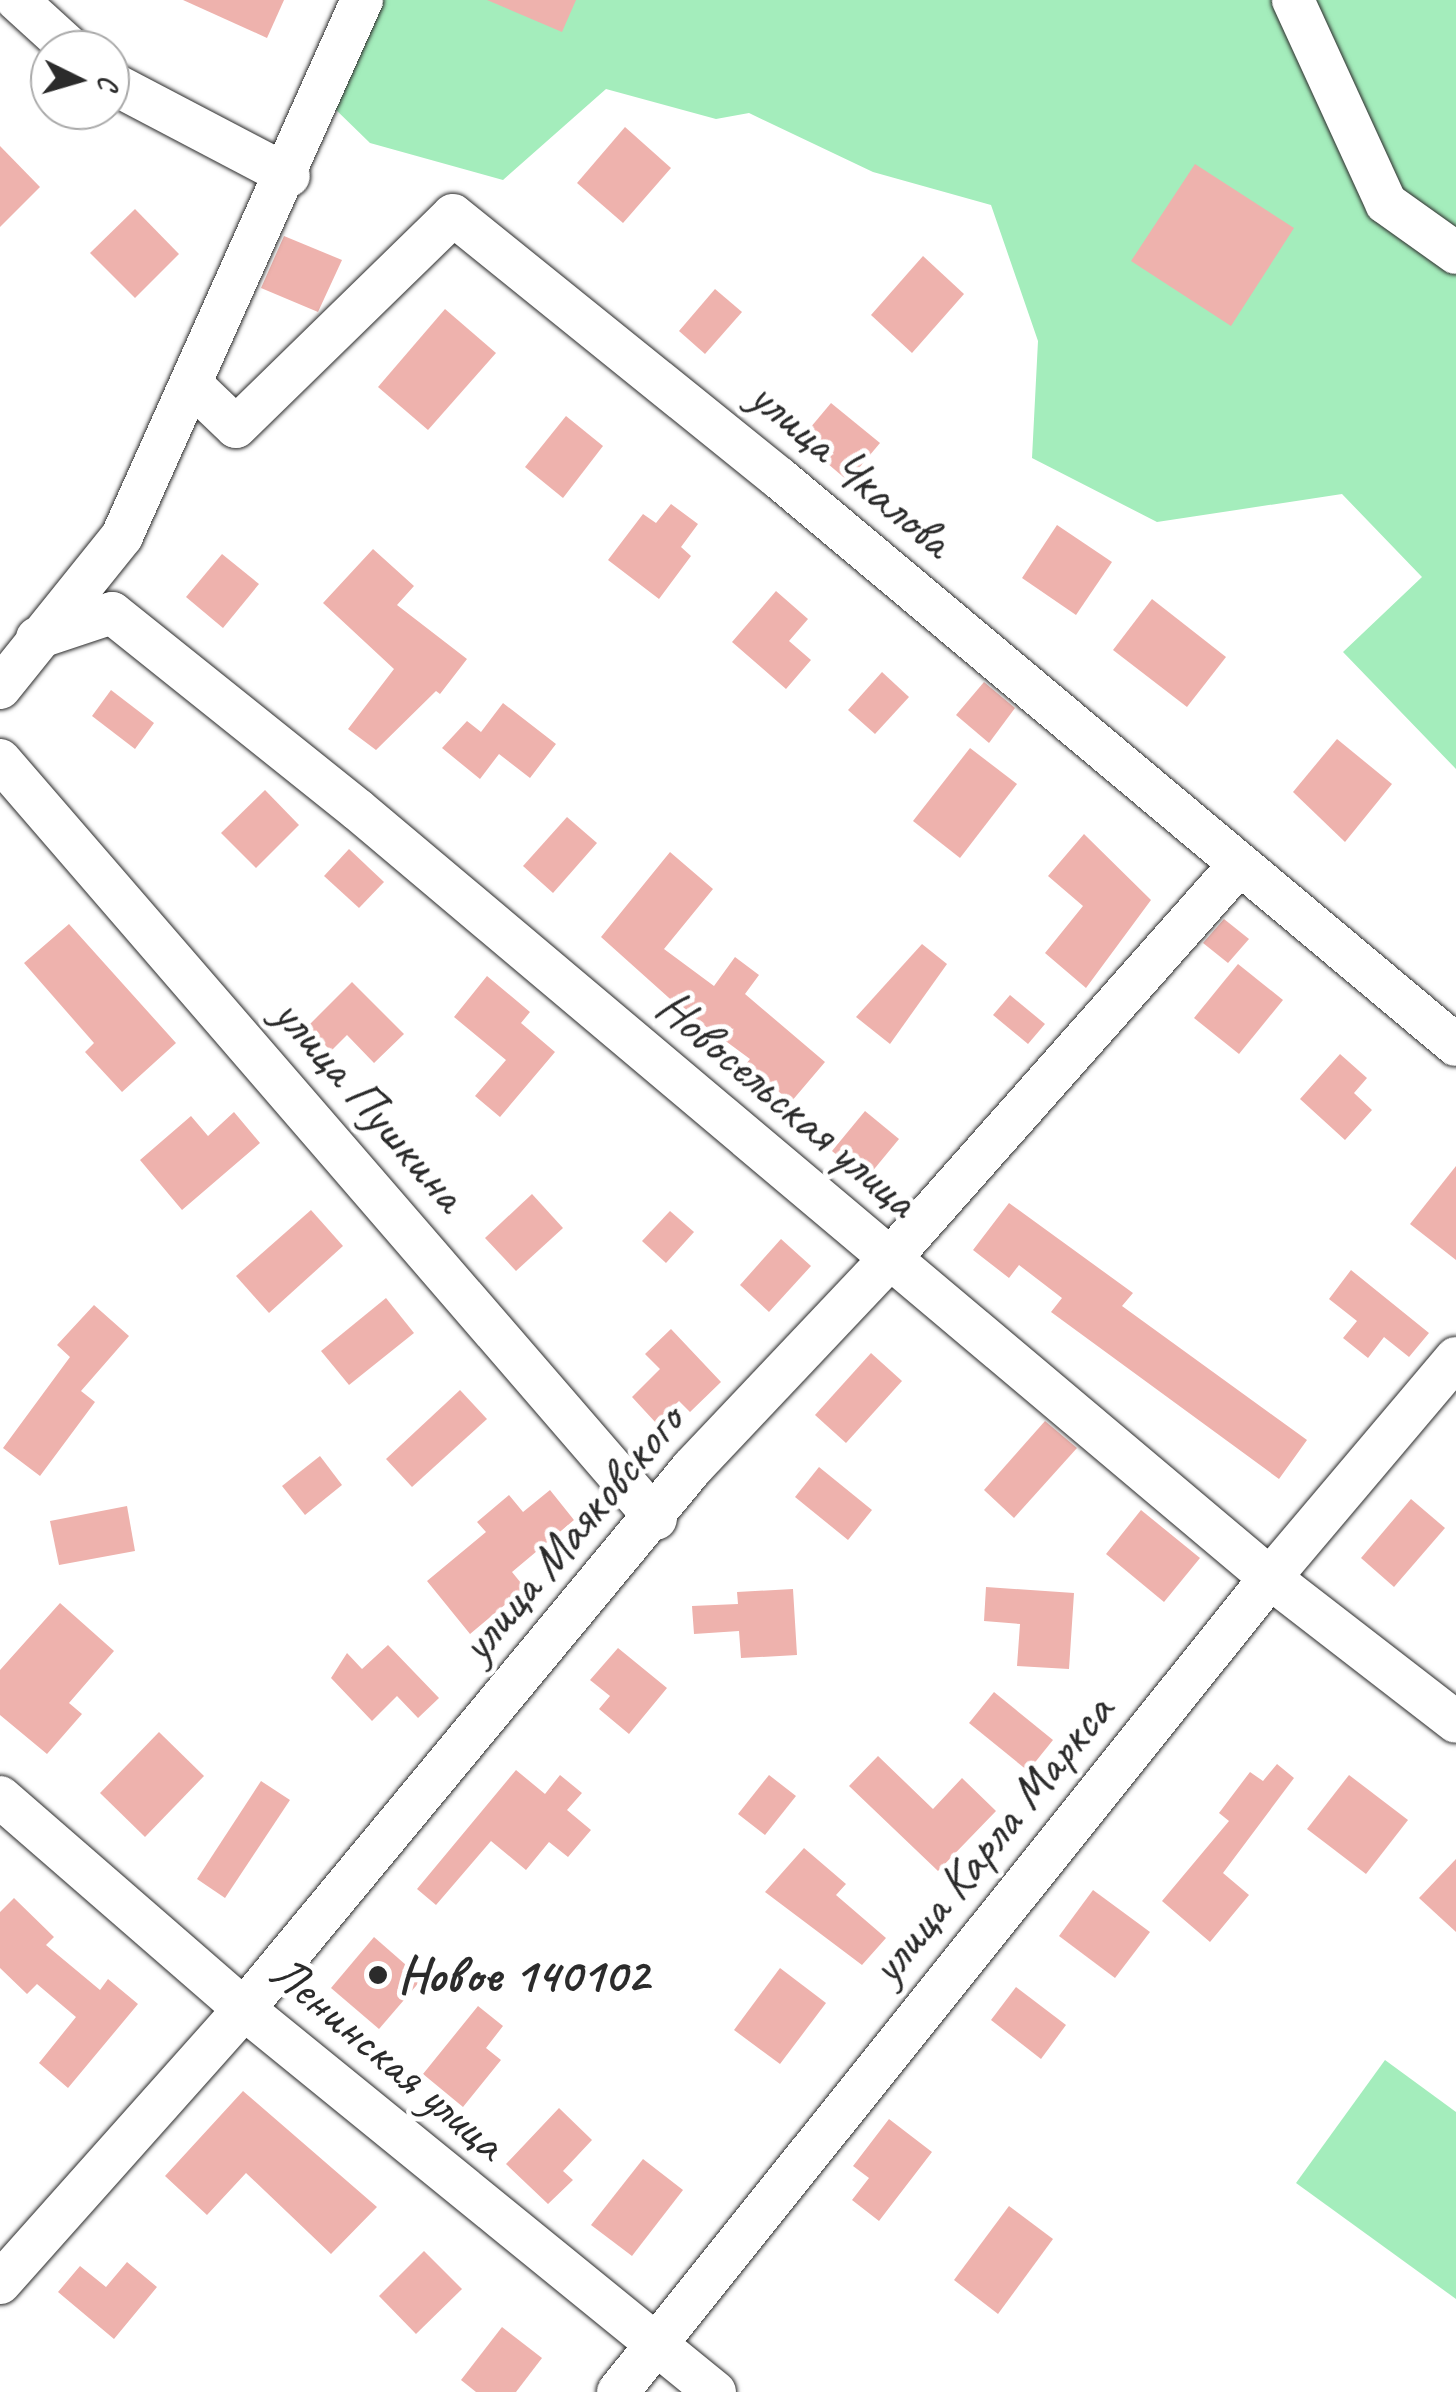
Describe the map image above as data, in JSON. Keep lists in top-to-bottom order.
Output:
{
  "streets": {
    "street": [
      "улица Чкалова",
      "Новосельская улица",
      "улица Пушкина",
      "улица Маяковского",
      "улица Карла Маркса",
      "Ленинская улица"
    ]
  },
  "crossings": [
    ["улица Чкалова", "улица Маяковского"],
    ["Новосельская улица", "улица Маяковского"],
    ["Новосельская улица", "улица Карла Маркса"],
    ["улица Пушкина", "улица Маяковского"],
    ["улица Маяковского", "Ленинская улица"],
    ["улица Карла Маркса", "Ленинская улица"]
  ],
  "places": ["Новое 140102"],
  "north": "right"
}
